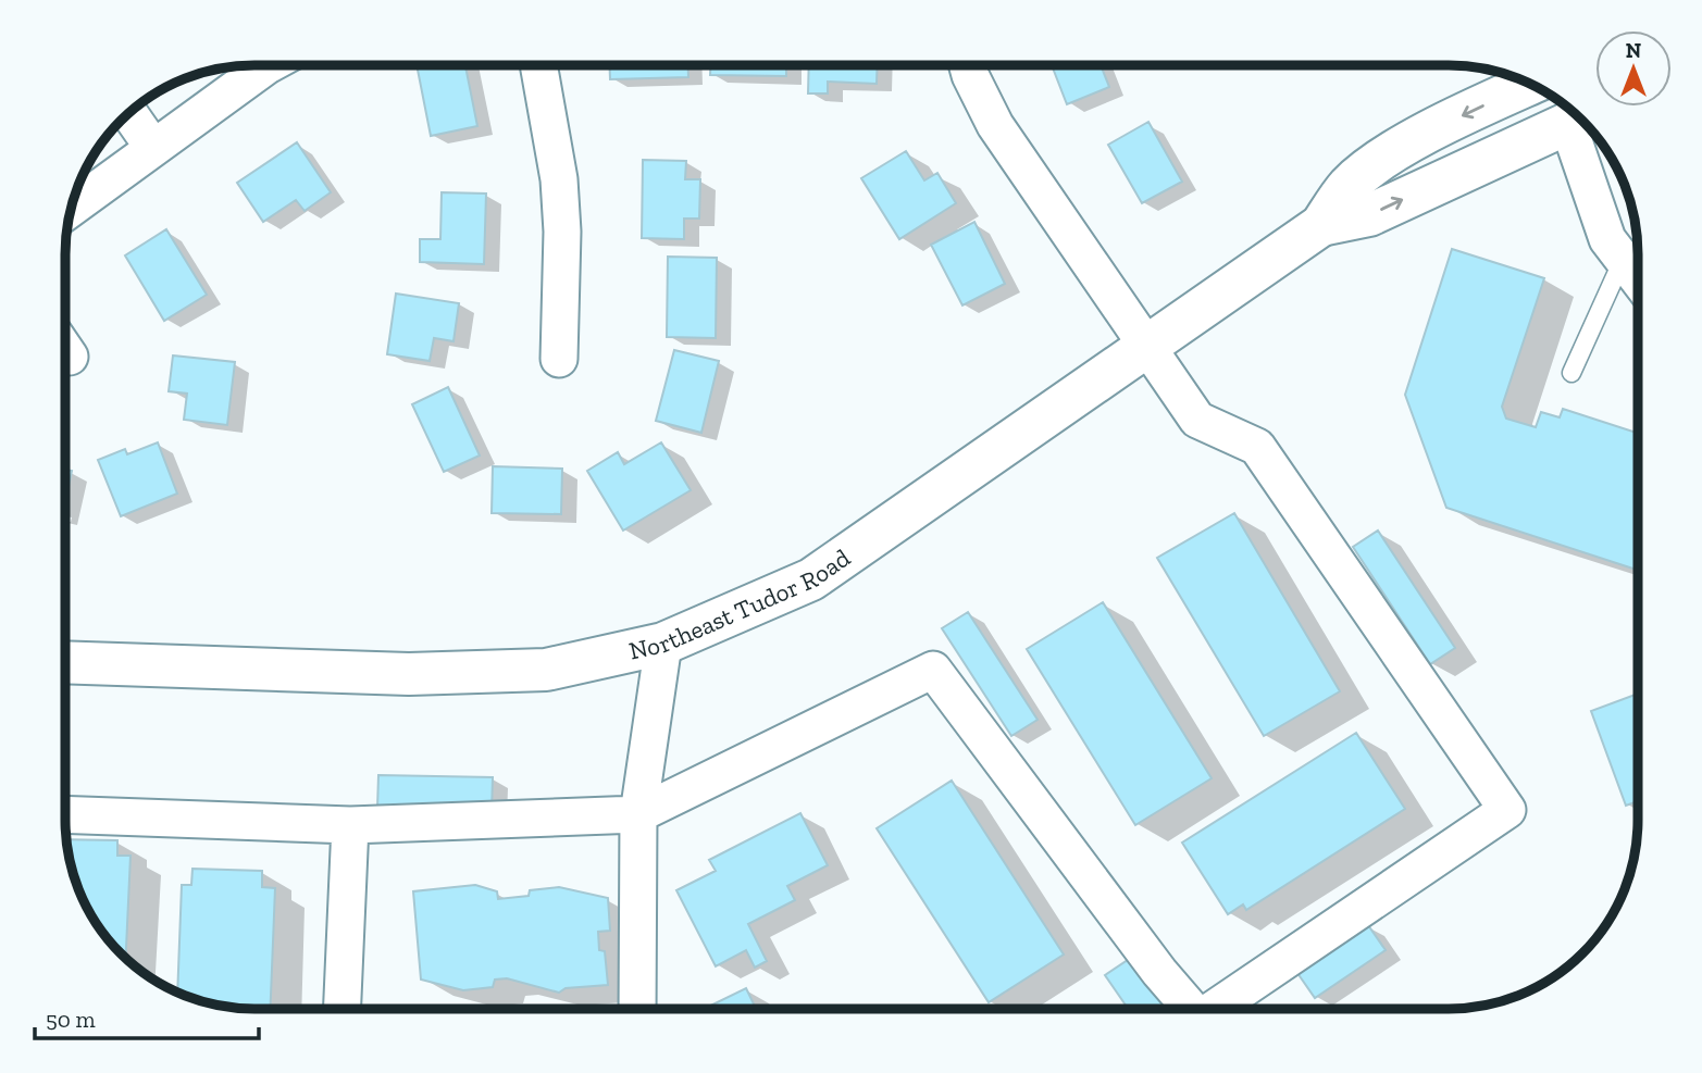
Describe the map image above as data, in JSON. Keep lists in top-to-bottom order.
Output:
{
  "streets": {
    "street": ["Northeast Tudor Road"]
  },
  "scale_bar": "50 m",
  "north": "top"
}
